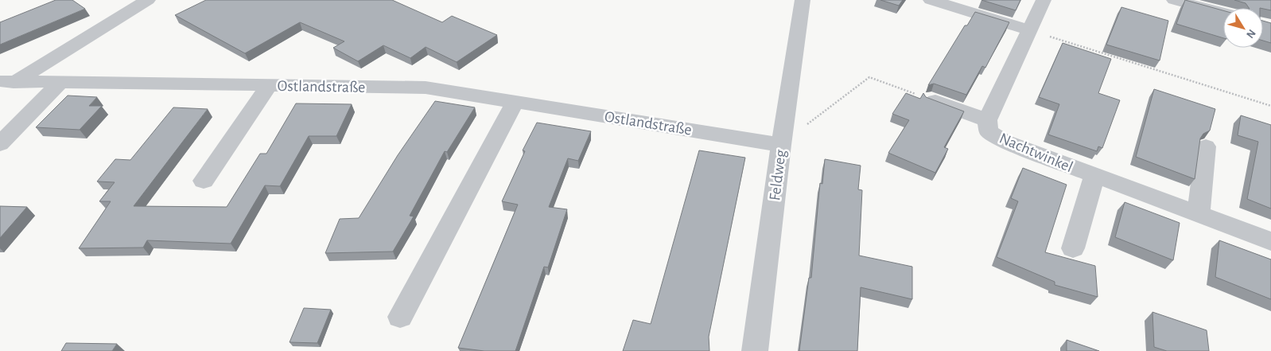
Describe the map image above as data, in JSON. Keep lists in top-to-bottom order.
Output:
{
  "streets": {
    "street": ["Ostlandstraße", "Nachtwinkel", "Feldweg"]
  },
  "crossings": [
    ["Ostlandstraße", "Feldweg"]
  ],
  "north": "bottom right"
}
